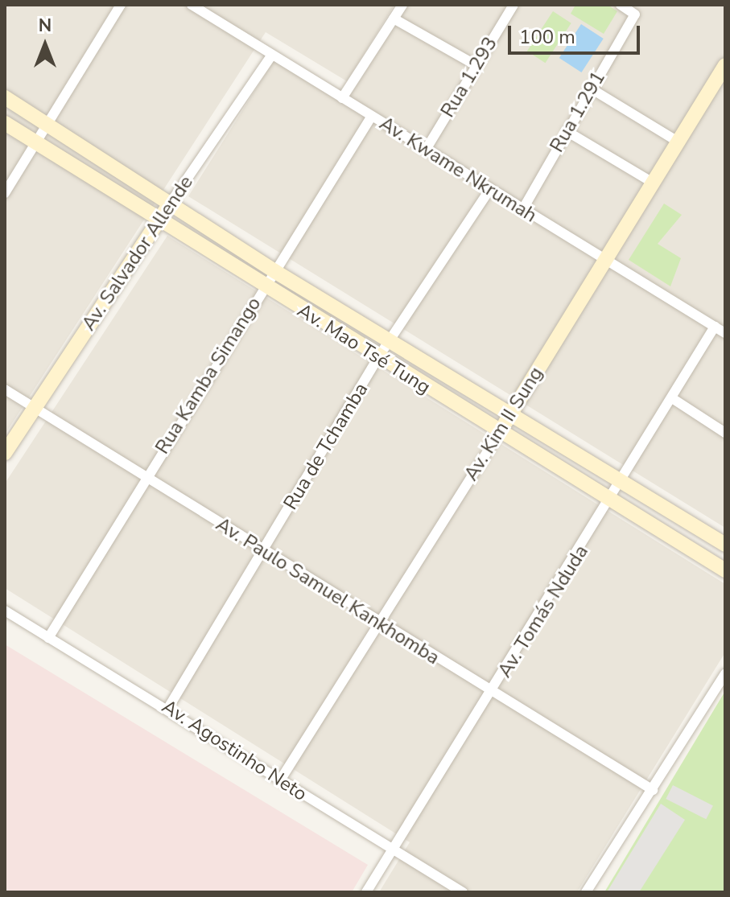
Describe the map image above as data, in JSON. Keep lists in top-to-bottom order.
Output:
{
  "streets": {
    "main road": ["Av. Salvador Allende", "Av. Mao Tsé Tung", "Av. Kim II Sung"],
    "street": [
      "Rua 1.293",
      "Rua 1.291",
      "Av. Kwame Nkrumah",
      "Rua Kamba Simango",
      "Rua de Tchamba",
      "Av. Paulo Samuel Kankhomba",
      "Av. Tomás Nduda",
      "Av. Agostinho Neto"
    ]
  },
  "crossings": [
    ["Rua 1.293", "Av. Kwame Nkrumah"],
    ["Rua 1.291", "Av. Kwame Nkrumah"],
    ["Av. Kwame Nkrumah", "Av. Salvador Allende"],
    ["Av. Kwame Nkrumah", "Rua Kamba Simango"],
    ["Av. Kwame Nkrumah", "Av. Kim II Sung"],
    ["Av. Kwame Nkrumah", "Rua de Tchamba"],
    ["Av. Kwame Nkrumah", "Av. Tomás Nduda"],
    ["Av. Salvador Allende", "Av. Mao Tsé Tung"],
    ["Av. Salvador Allende", "Av. Paulo Samuel Kankhomba"],
    ["Av. Mao Tsé Tung", "Rua Kamba Simango"],
    ["Av. Mao Tsé Tung", "Av. Kim II Sung"],
    ["Av. Mao Tsé Tung", "Rua de Tchamba"],
    ["Av. Mao Tsé Tung", "Av. Tomás Nduda"],
    ["Rua Kamba Simango", "Av. Paulo Samuel Kankhomba"],
    ["Rua Kamba Simango", "Av. Agostinho Neto"],
    ["Av. Kim II Sung", "Av. Paulo Samuel Kankhomba"],
    ["Av. Kim II Sung", "Av. Agostinho Neto"],
    ["Rua de Tchamba", "Av. Paulo Samuel Kankhomba"],
    ["Rua de Tchamba", "Av. Agostinho Neto"],
    ["Av. Paulo Samuel Kankhomba", "Av. Tomás Nduda"],
    ["Av. Tomás Nduda", "Av. Agostinho Neto"]
  ],
  "scale_bar": "100 m",
  "north": "top"
}
